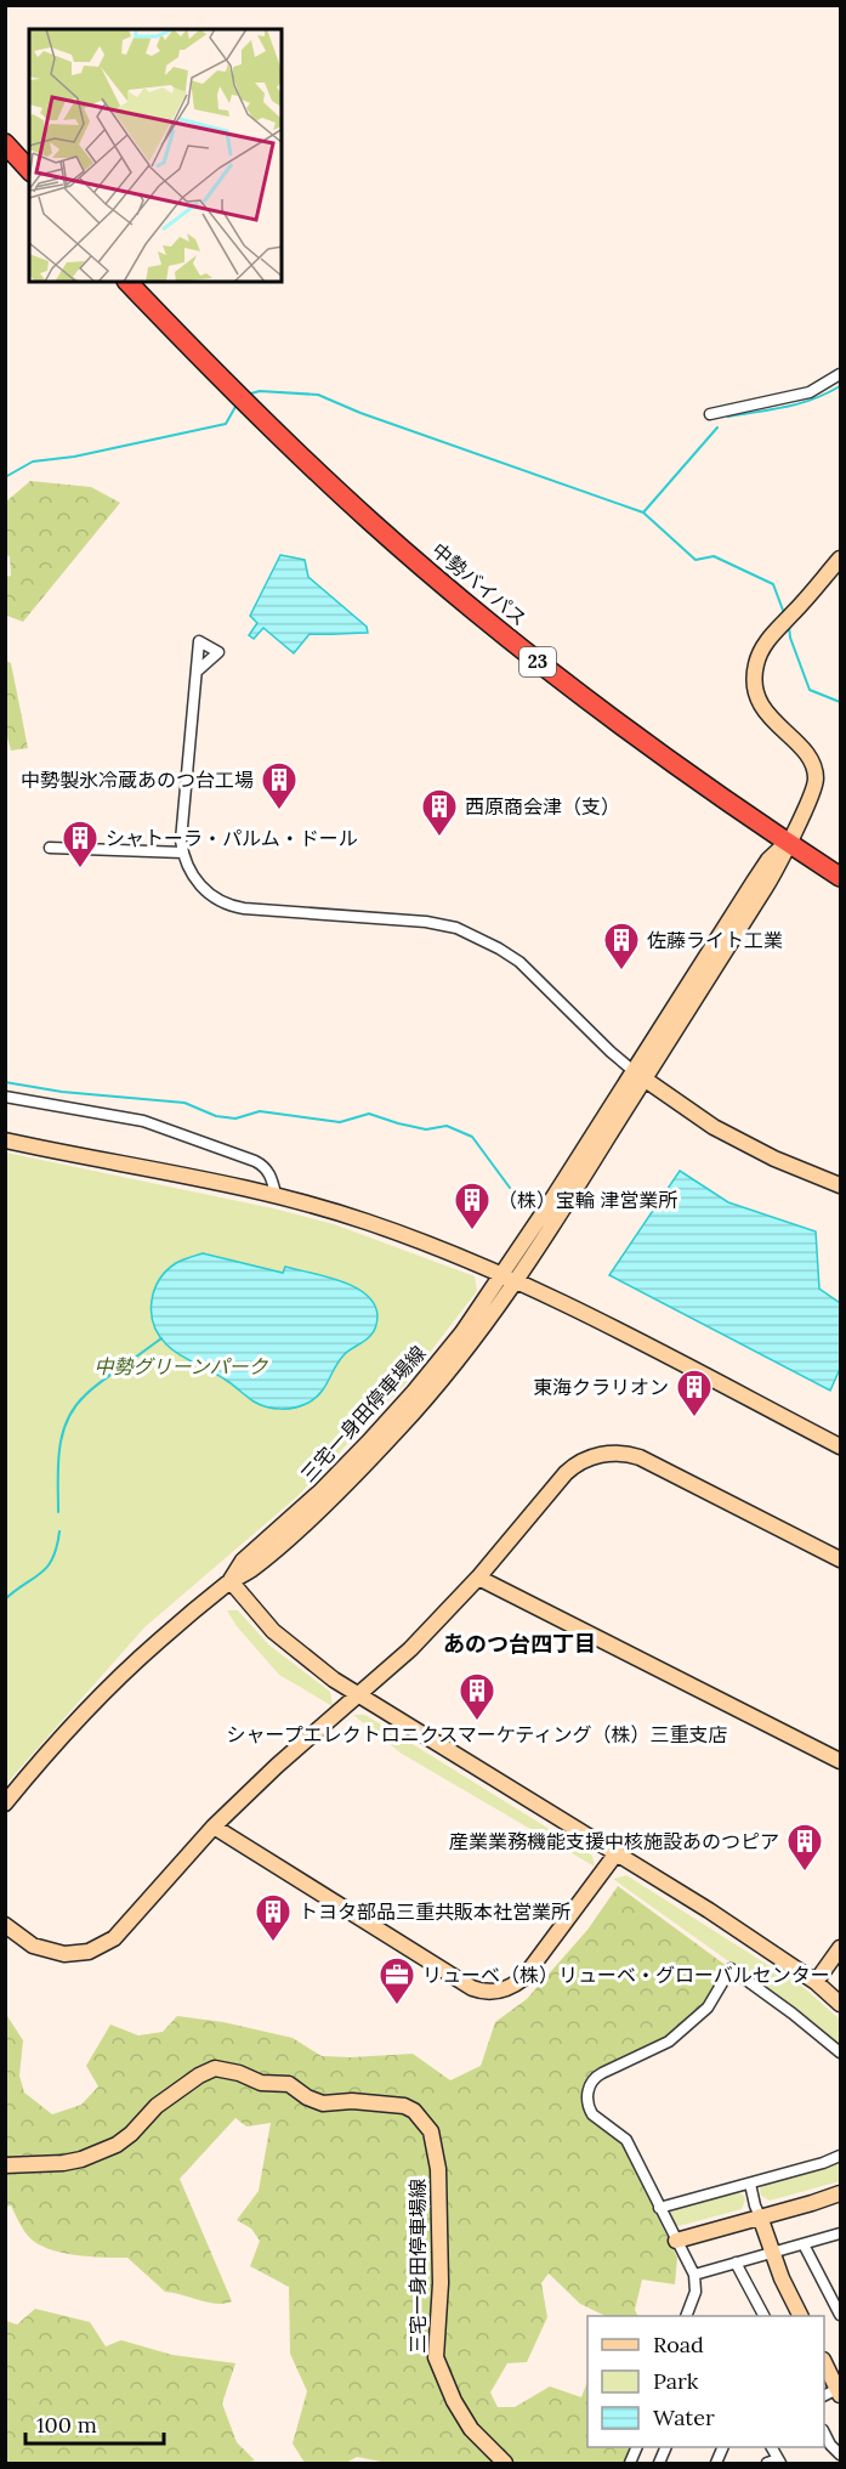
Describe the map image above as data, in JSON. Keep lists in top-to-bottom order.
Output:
{
  "streets": {
    "highway": ["中勢バイパス", "23"],
    "street": ["三宅一身田停車場線"]
  },
  "crossings": [
    ["中勢バイパス", "三宅一身田停車場線"]
  ],
  "districts": ["あのつ台四丁目"],
  "parks": ["中勢グリーンパーク"],
  "places": {
    "building": [
      "中勢製氷冷蔵あのつ台工場",
      "西原商会津（支）",
      "シャトーラ・パルム・ドール",
      "佐藤ライト工業",
      "（株）宝輪 津営業所",
      "東海クラリオン",
      "シャープエレクトロニクスマーケティング（株）三重支店",
      "産業業務機能支援中核施設あのつピア",
      "トヨタ部品三重共販本社営業所"
    ],
    "office": ["リューベ（株）リューベ・グローバルセンター"]
  },
  "legend": ["Road", "Park", "Water"],
  "scale_bar": "100 m"
}
